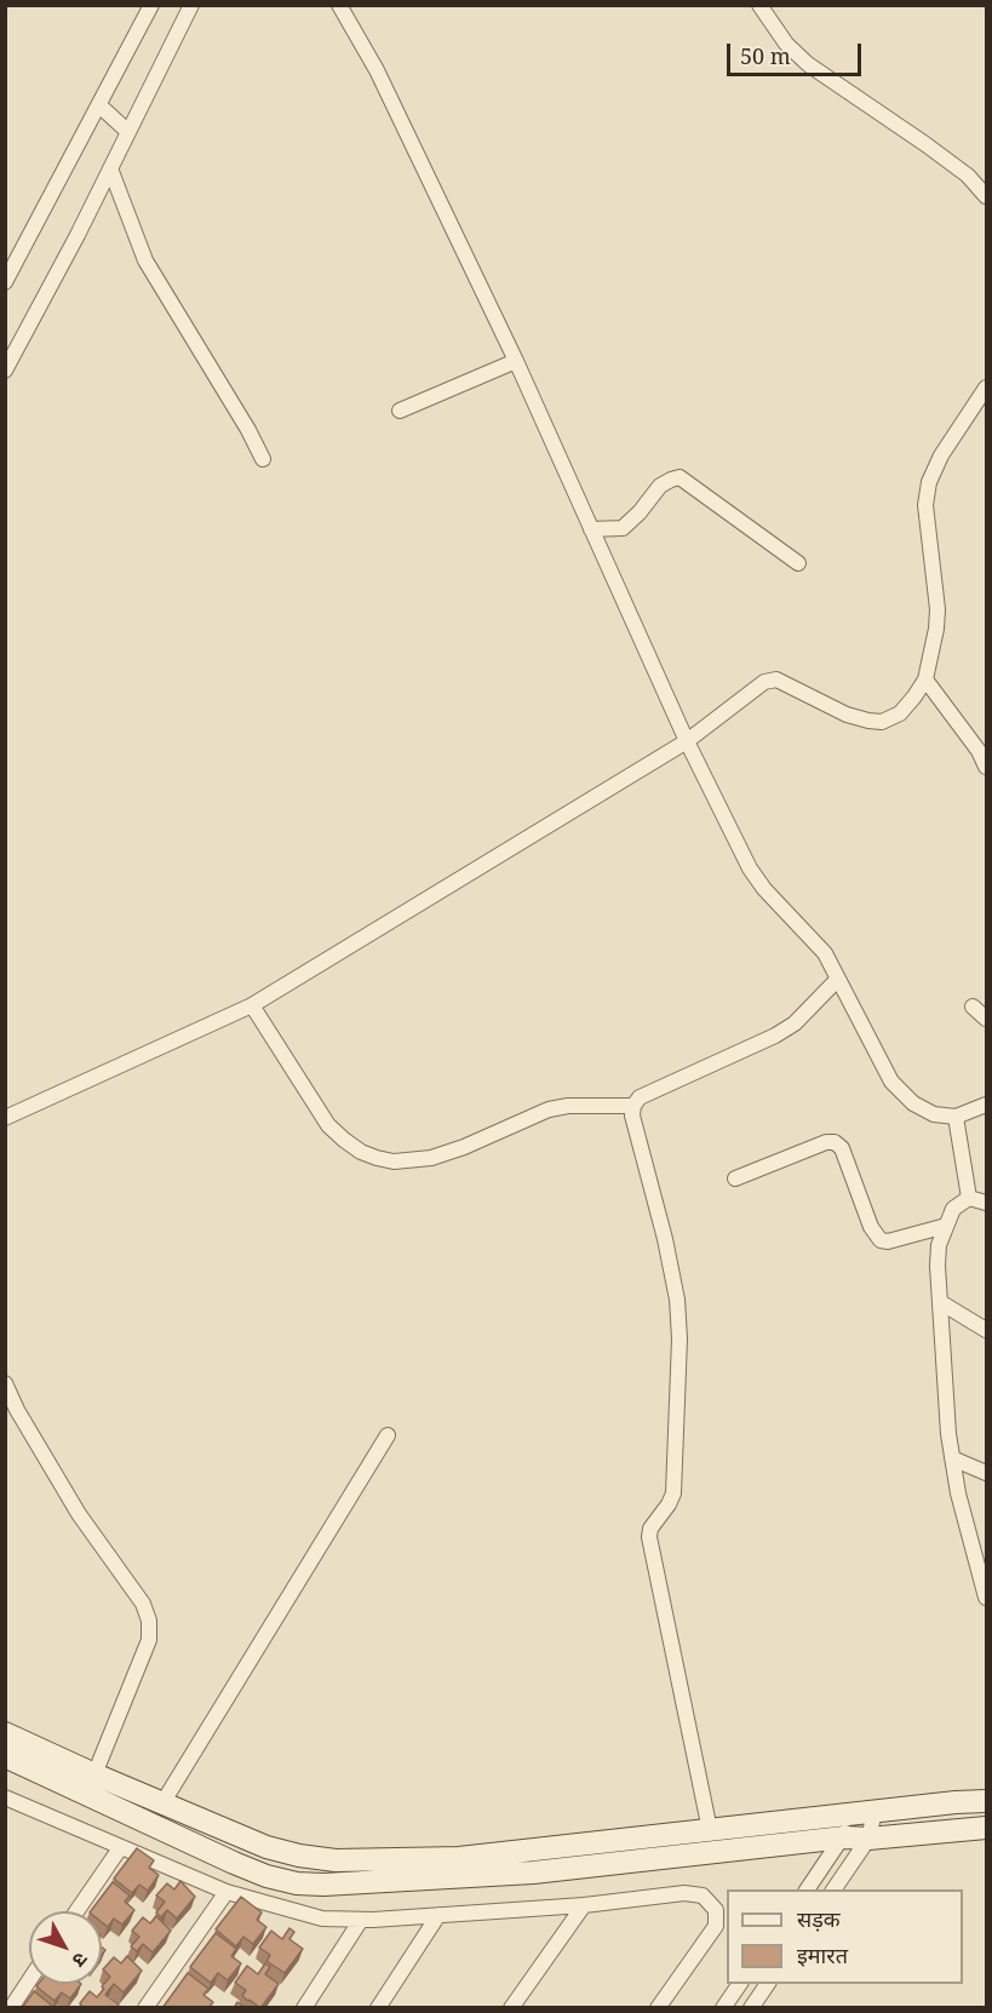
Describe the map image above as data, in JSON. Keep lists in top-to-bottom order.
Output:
{
  "legend": ["सड़क", "इमारत"],
  "scale_bar": "50 m",
  "north": "bottom right"
}
